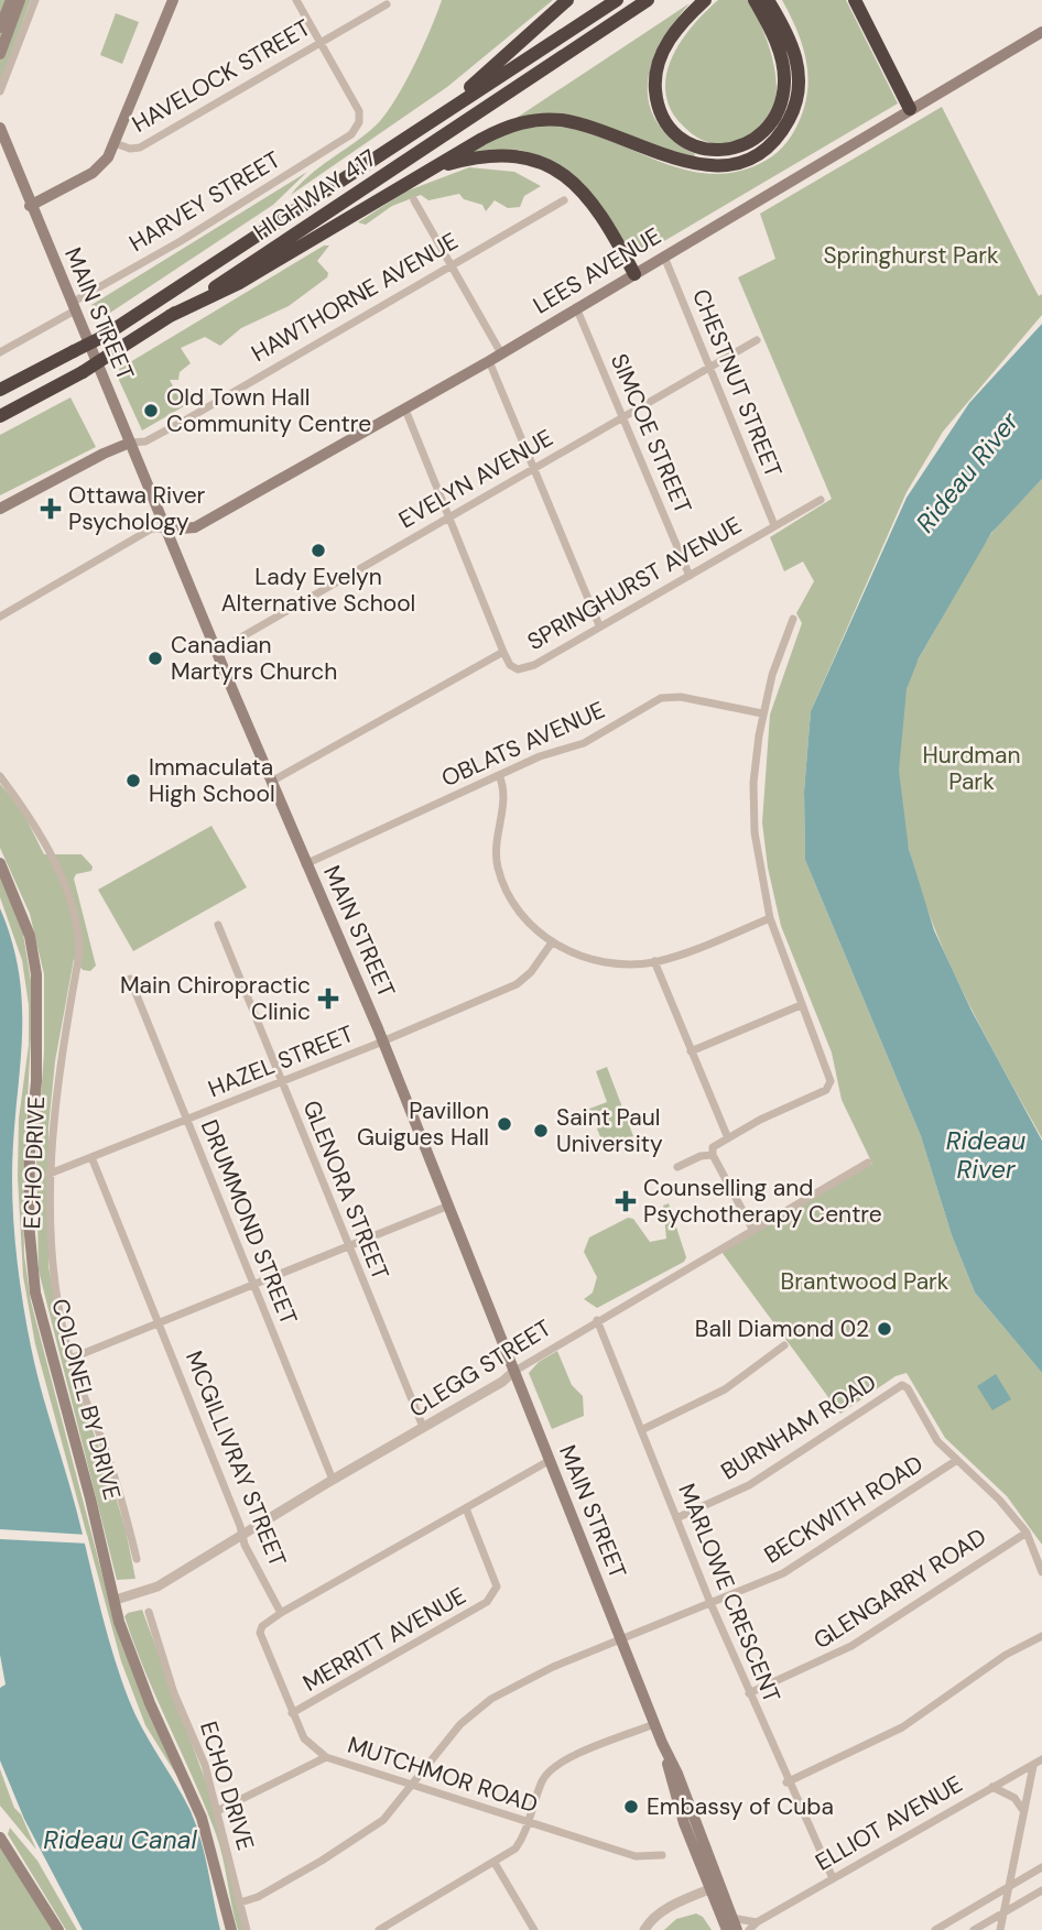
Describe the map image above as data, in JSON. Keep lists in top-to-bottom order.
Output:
{
  "streets": {
    "highway": ["HIGHWAY 417"],
    "main road": [
      "LEES AVENUE",
      "HAWTHORNE AVENUE",
      "MAIN STREET",
      "COLONEL BY DRIVE"
    ],
    "street": [
      "HAVELOCK STREET",
      "HARVEY STREET",
      "CHESTNUT STREET",
      "SIMCOE STREET",
      "EVELYN AVENUE",
      "SPRINGHURST AVENUE",
      "OBLATS AVENUE",
      "HAZEL STREET",
      "ECHO DRIVE",
      "GLENORA STREET",
      "DRUMMOND STREET",
      "CLEGG STREET",
      "BURNHAM ROAD",
      "MCGILLIVRAY STREET",
      "BECKWITH ROAD",
      "GLENGARRY ROAD",
      "MARLOWE CRESCENT",
      "MERRITT AVENUE",
      "MUTCHMOR ROAD",
      "ELLIOT AVENUE"
    ]
  },
  "crossings": [
    ["HAVELOCK STREET", "HARVEY STREET"],
    ["HARVEY STREET", "MAIN STREET"],
    ["LEES AVENUE", "MAIN STREET"],
    ["LEES AVENUE", "CHESTNUT STREET"],
    ["LEES AVENUE", "SIMCOE STREET"],
    ["HAWTHORNE AVENUE", "MAIN STREET"],
    ["MAIN STREET", "EVELYN AVENUE"],
    ["MAIN STREET", "SPRINGHURST AVENUE"],
    ["MAIN STREET", "OBLATS AVENUE"],
    ["MAIN STREET", "HAZEL STREET"],
    ["MAIN STREET", "CLEGG STREET"],
    ["MAIN STREET", "BECKWITH ROAD"],
    ["CHESTNUT STREET", "EVELYN AVENUE"],
    ["CHESTNUT STREET", "SPRINGHURST AVENUE"],
    ["SIMCOE STREET", "EVELYN AVENUE"],
    ["SIMCOE STREET", "SPRINGHURST AVENUE"],
    ["HAZEL STREET", "ECHO DRIVE"],
    ["HAZEL STREET", "GLENORA STREET"],
    ["HAZEL STREET", "DRUMMOND STREET"],
    ["HAZEL STREET", "MCGILLIVRAY STREET"],
    ["ECHO DRIVE", "BECKWITH ROAD"],
    ["ECHO DRIVE", "MUTCHMOR ROAD"],
    ["GLENORA STREET", "CLEGG STREET"],
    ["DRUMMOND STREET", "CLEGG STREET"],
    ["CLEGG STREET", "COLONEL BY DRIVE"],
    ["CLEGG STREET", "MCGILLIVRAY STREET"],
    ["CLEGG STREET", "MARLOWE CRESCENT"],
    ["BURNHAM ROAD", "BECKWITH ROAD"],
    ["BURNHAM ROAD", "MARLOWE CRESCENT"],
    ["BECKWITH ROAD", "MARLOWE CRESCENT"],
    ["BECKWITH ROAD", "MUTCHMOR ROAD"],
    ["GLENGARRY ROAD", "MARLOWE CRESCENT"],
    ["MARLOWE CRESCENT", "ELLIOT AVENUE"]
  ],
  "water": ["Rideau River", "Rideau Canal"],
  "parks": ["Springhurst Park", "Hurdman Park", "Brantwood Park"],
  "places": {
    "other": [
      "Old Town Hall Community Centre",
      "Lady Evelyn Alternative School",
      "Canadian Martyrs Church",
      "Immaculata High School",
      "Pavillon Guigues Hall",
      "Saint Paul University",
      "Ball Diamond 02",
      "Embassy of Cuba"
    ],
    "health": ["Ottawa River Psychology", "Main Chiropractic Clinic", "Counselling and Psychotherapy Centre"]
  }
}
